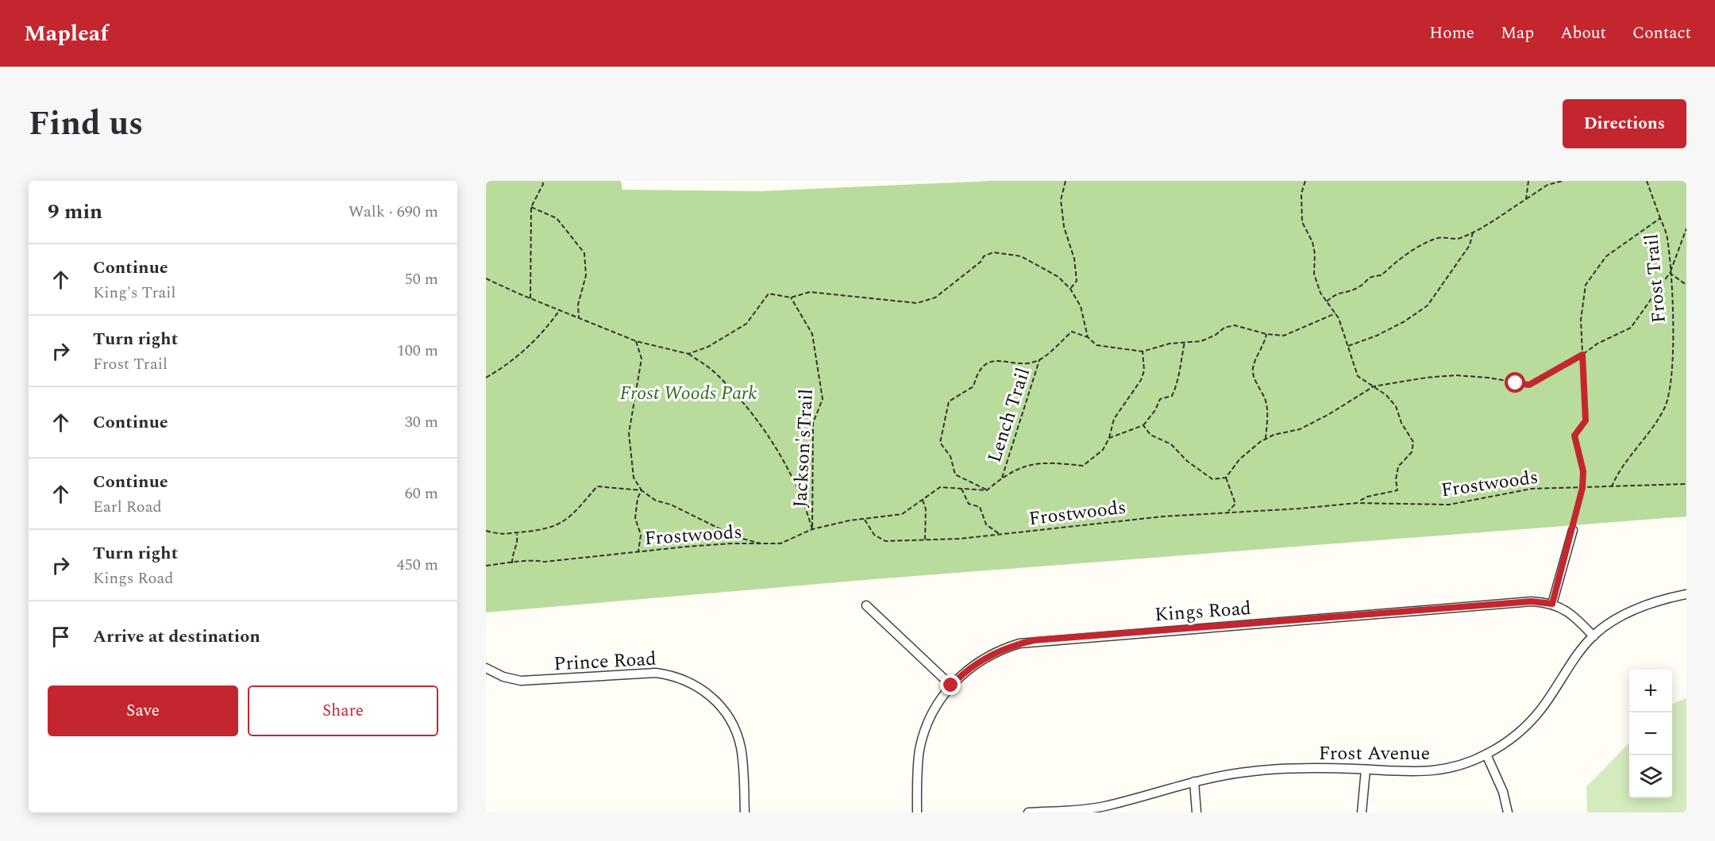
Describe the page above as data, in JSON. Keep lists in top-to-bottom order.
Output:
{
  "streets": {
    "street": ["Kings Road", "Prince Road", "Frost Avenue"],
    "path": [
      "Frost Trail",
      "Lench Trail",
      "Jackson'sTrail",
      "Frostwoods"
    ]
  },
  "crossings": [
    ["Frost Trail", "Frostwoods"],
    ["Jackson'sTrail", "Frostwoods"],
    ["Kings Road", "Frost Avenue"]
  ],
  "parks": ["Frost Woods Park"],
  "page": {
    "header": "Mapleaf",
    "nav": [
      "Home",
      "Map",
      "About",
      "Contact"
    ],
    "title": "Find us",
    "buttons": [
      "Directions",
      ["Save", "Share"]
    ],
    "heading": ["9 min", "Walk · 690 m"],
    "list": [
      ["Continue", "King's Trail", "50 m"],
      ["Turn right", "Frost Trail", "100 m"],
      ["Continue", "30 m"],
      ["Continue", "Earl Road", "60 m"],
      ["Turn right", "Kings Road", "450 m"],
      "Arrive at destination"
    ],
    "map_buttons": ["+", "−"]
  }
}
